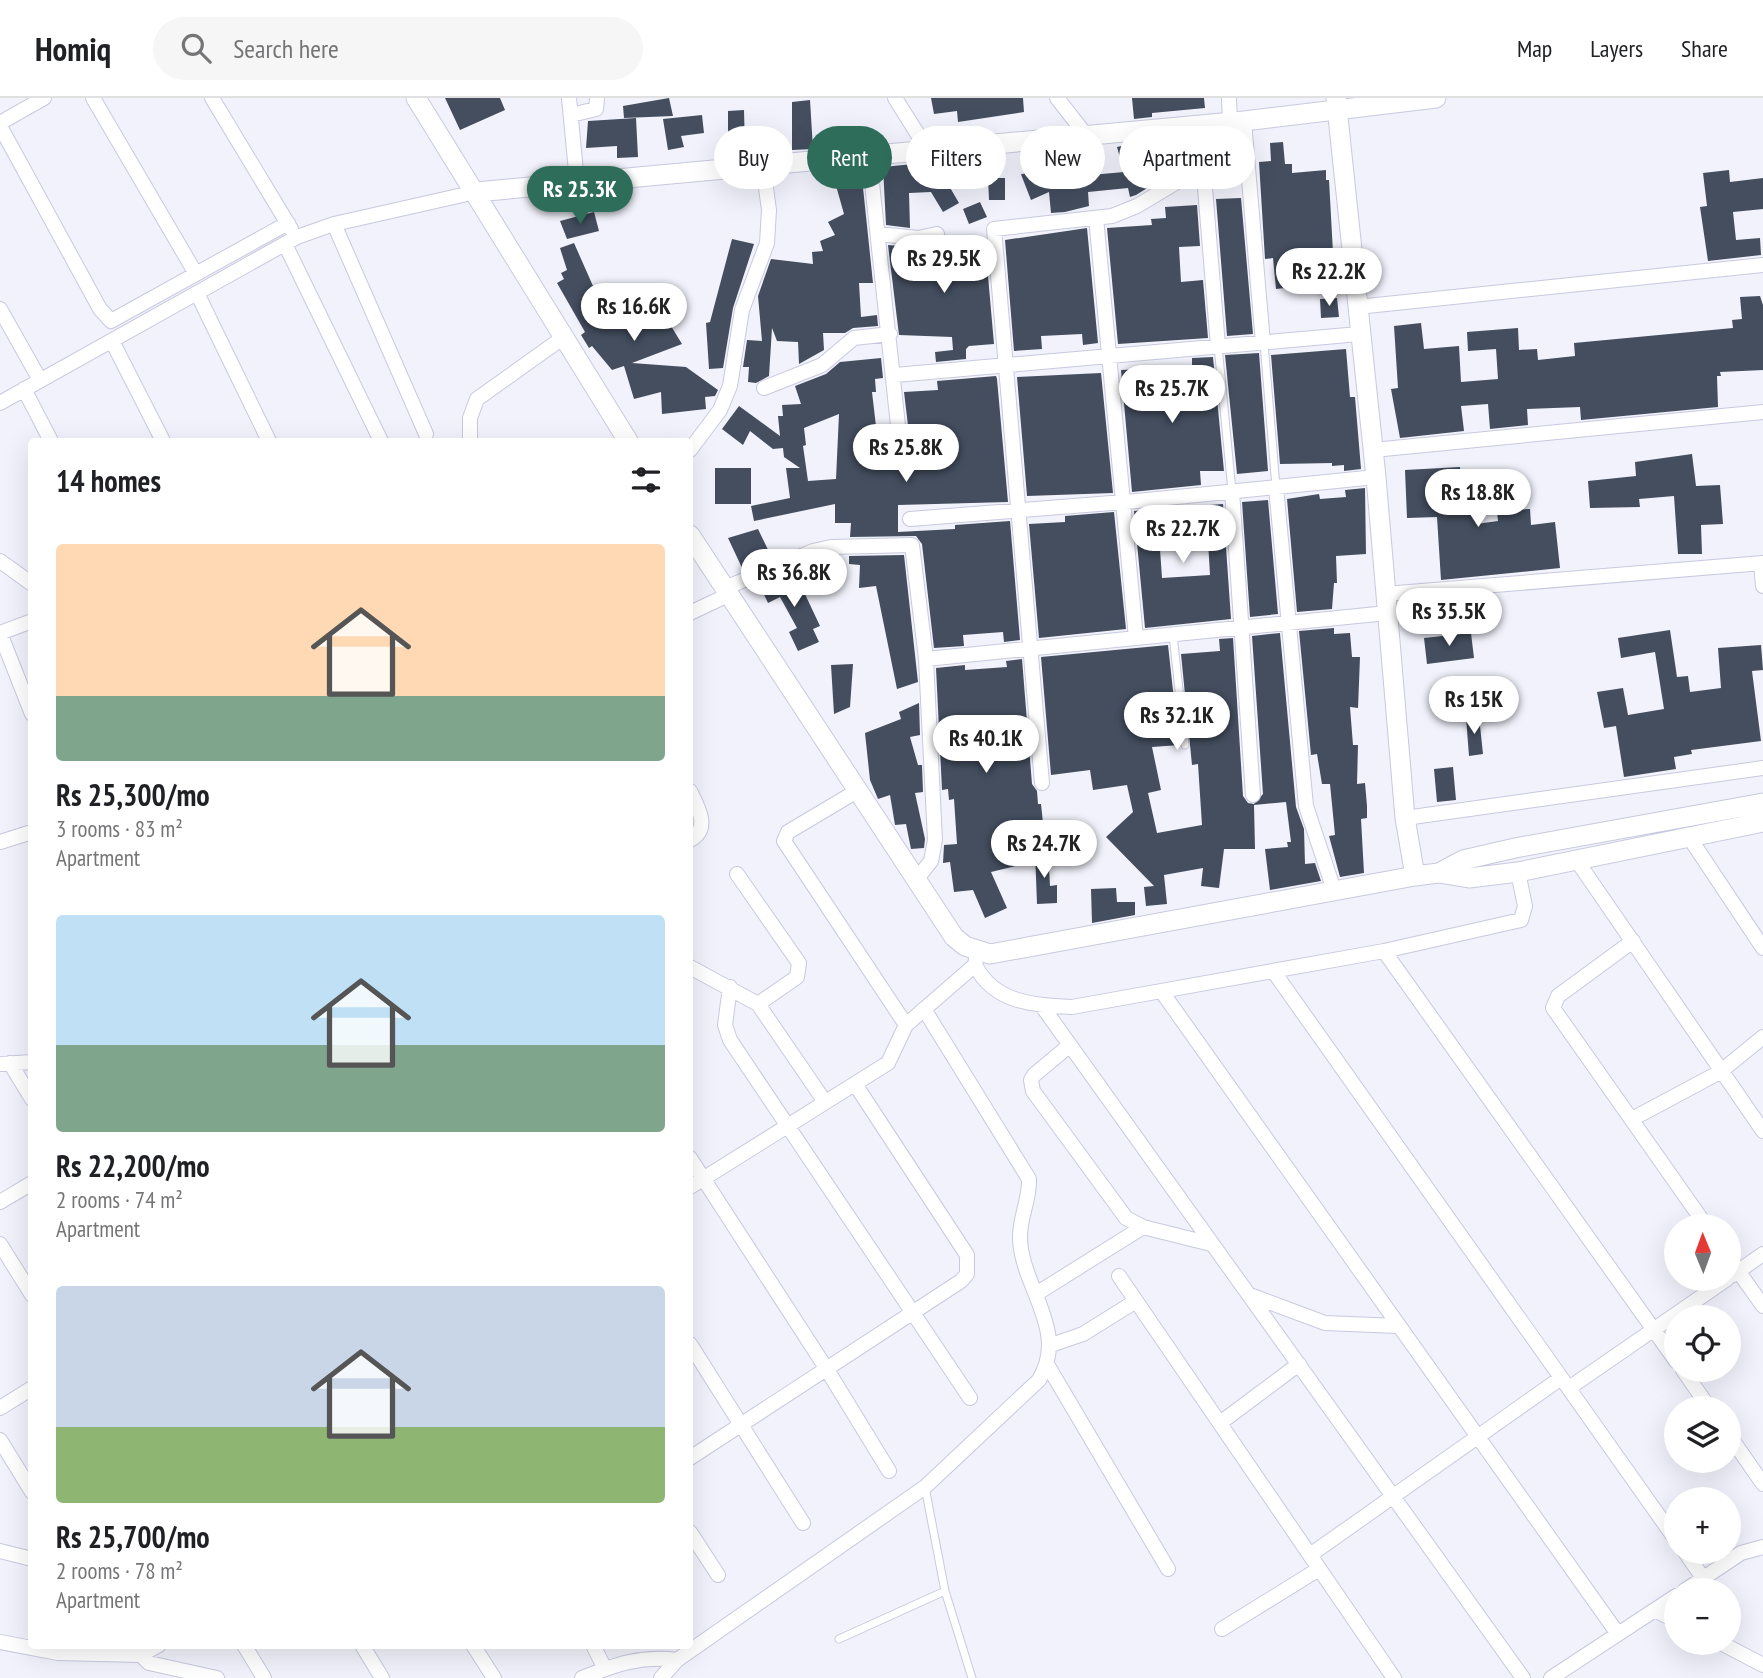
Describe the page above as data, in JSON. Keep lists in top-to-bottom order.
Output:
{
  "north": "top",
  "page": {
    "header": "Homiq",
    "search": "Search here",
    "nav": ["Map", "Layers", "Share"],
    "chip": [
      "Buy",
      "Rent",
      "Filters",
      "New",
      "Apartment"
    ],
    "price": [
      "Rs 25.3K",
      "Rs 29.5K",
      "Rs 22.2K",
      "Rs 16.6K",
      "Rs 25.7K",
      "Rs 25.8K",
      "Rs 18.8K",
      "Rs 22.7K",
      "Rs 36.8K",
      "Rs 35.5K",
      "Rs 15K",
      "Rs 32.1K",
      "Rs 40.1K",
      "Rs 24.7K"
    ],
    "heading": "14 homes",
    "list": [
      {
        "name": "Rs 25,300/mo",
        "note": "3 rooms · 83 m² · Apartment"
      },
      {
        "name": "Rs 22,200/mo",
        "note": "2 rooms · 74 m² · Apartment"
      },
      {
        "name": "Rs 25,700/mo",
        "note": "2 rooms · 78 m² · Apartment"
      }
    ],
    "map_buttons": ["+", "−"]
  }
}
